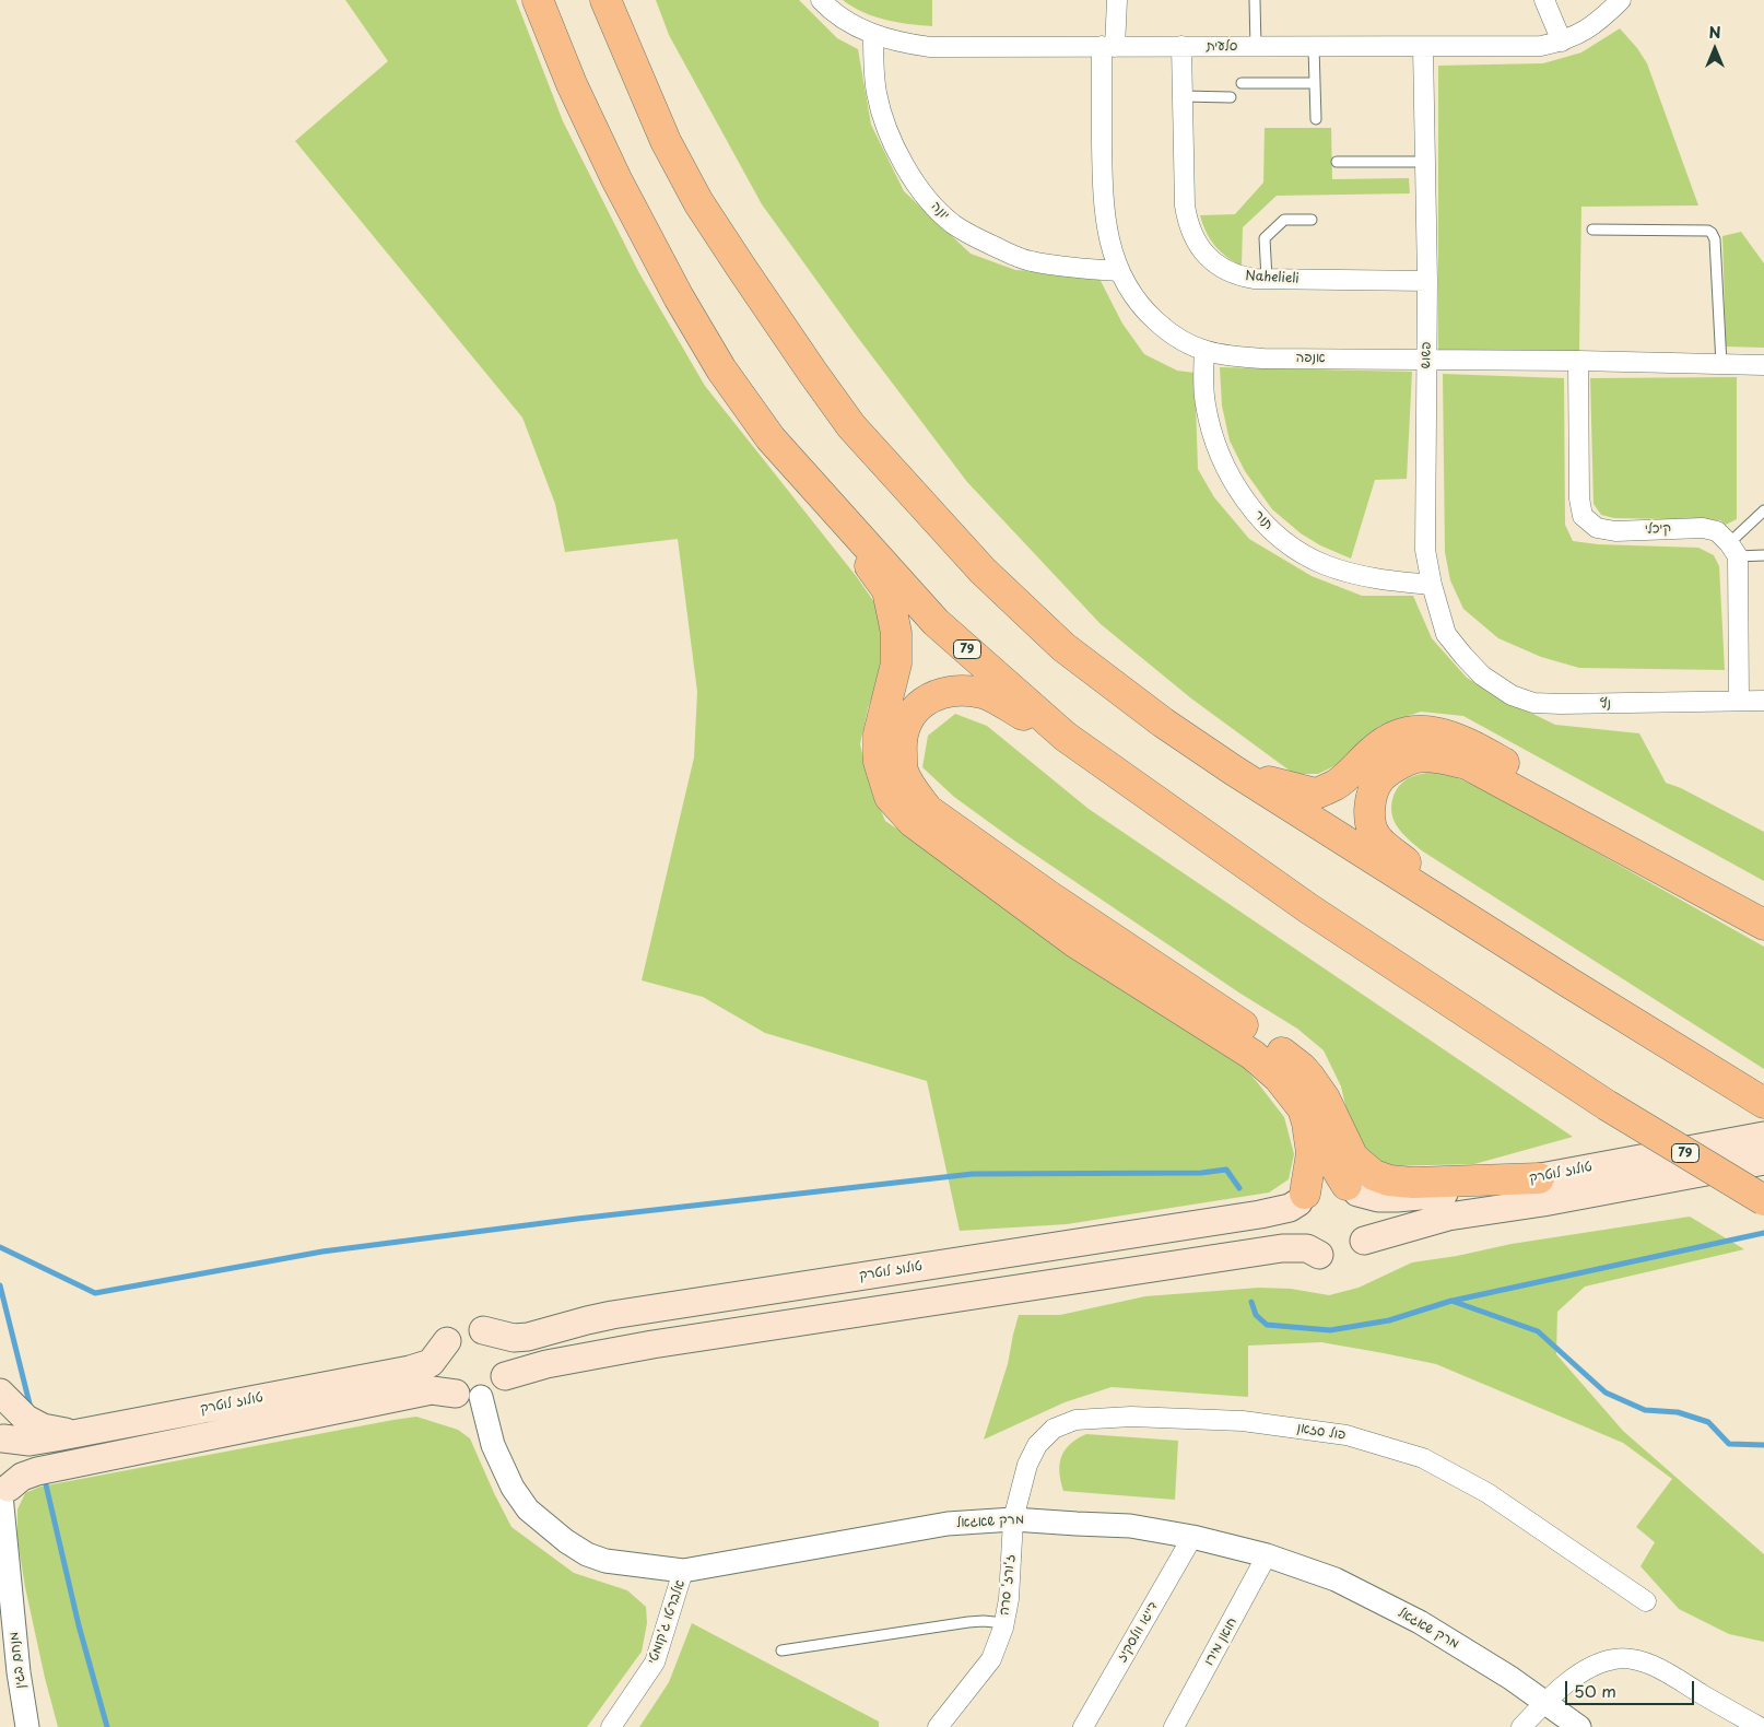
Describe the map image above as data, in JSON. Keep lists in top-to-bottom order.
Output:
{
  "streets": {
    "highway": ["79"],
    "main road": ["טולוז לוטרק"],
    "street": [
      "סלעית",
      "יונה",
      "Nahelieli",
      "פשוש",
      "אנפה",
      "תור",
      "קיכלי",
      "נץ",
      "פול סזאן",
      "מרק שאגאל",
      "ז'ורז' סרה",
      "אלברטו ג'קומטי",
      "דייגו וולסקיז",
      "חואן מירו",
      "מנחם בגין"
    ]
  },
  "crossings": [
    ["סלעית", "יונה"],
    ["סלעית", "Nahelieli"],
    ["סלעית", "פשוש"],
    ["סלעית", "אנפה"],
    ["יונה", "אנפה"],
    ["Nahelieli", "פשוש"],
    ["פשוש", "אנפה"],
    ["פשוש", "תור"],
    ["פשוש", "נץ"],
    ["אנפה", "תור"],
    ["אנפה", "קיכלי"],
    ["טולוז לוטרק", "מרק שאגאל"],
    ["טולוז לוטרק", "מנחם בגין"],
    ["פול סזאן", "מרק שאגאל"],
    ["פול סזאן", "ז'ורז' סרה"],
    ["מרק שאגאל", "ז'ורז' סרה"],
    ["מרק שאגאל", "אלברטו ג'קומטי"],
    ["מרק שאגאל", "דייגו וולסקיז"],
    ["מרק שאגאל", "חואן מירו"]
  ],
  "scale_bar": "50 m",
  "north": "top"
}
